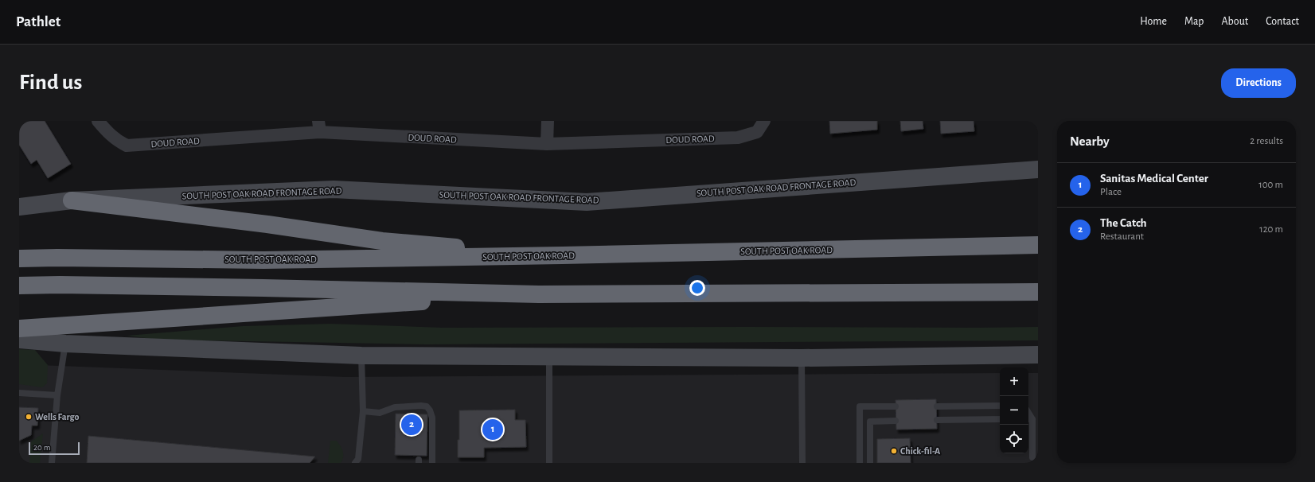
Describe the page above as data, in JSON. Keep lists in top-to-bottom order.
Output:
{
  "streets": {
    "highway": ["SOUTH POST OAK ROAD"],
    "main road": ["SOUTH POST OAK ROAD FRONTAGE ROAD"],
    "street": ["DOUD ROAD"]
  },
  "places": ["Wells Fargo", "Chick-fil-A"],
  "scale_bar": "20 m",
  "page": {
    "header": "Pathlet",
    "nav": [
      "Home",
      "Map",
      "About",
      "Contact"
    ],
    "buttons": "Directions",
    "title": "Find us",
    "heading": ["Nearby", "2 results"],
    "list": [
      {
        "mark": "1",
        "name": "Sanitas Medical Center",
        "note": "Place",
        "value": "100 m"
      },
      {
        "mark": "2",
        "name": "The Catch",
        "note": "Restaurant",
        "value": "120 m"
      }
    ],
    "map_buttons": ["+", "−"],
    "pins": ["2", "1"],
    "scale": "20 m"
  }
}
